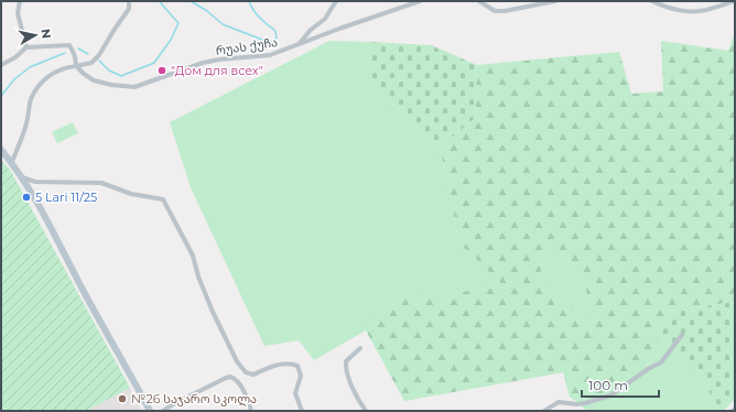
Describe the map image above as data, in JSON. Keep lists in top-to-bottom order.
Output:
{
  "streets": {
    "street": ["რუას ქუჩა"]
  },
  "places": ["\"Дом для всех\"", "5 Lari 11/25", "№26 საჯარო სკოლა"],
  "scale_bar": "100 m",
  "north": "right"
}
